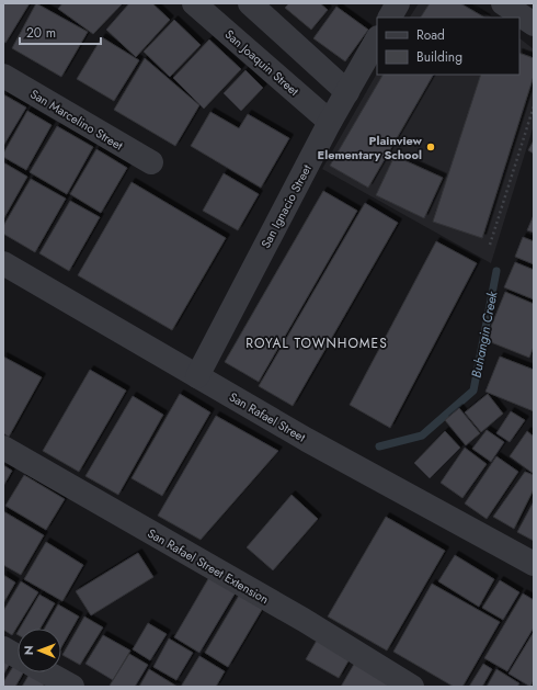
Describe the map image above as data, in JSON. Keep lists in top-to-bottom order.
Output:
{
  "streets": {
    "street": [
      "San Joaquin Street",
      "San Marcelino Street",
      "San Ignacio Street",
      "San Rafael Street",
      "San Rafael Street Extension"
    ]
  },
  "crossings": [
    ["San Joaquin Street", "San Ignacio Street"],
    ["San Ignacio Street", "San Rafael Street"]
  ],
  "districts": ["ROYAL TOWNHOMES"],
  "water": ["Buhangin Creek"],
  "places": ["Plainview Elementary School"],
  "legend": ["Road", "Building"],
  "scale_bar": "20 m",
  "north": "left"
}
